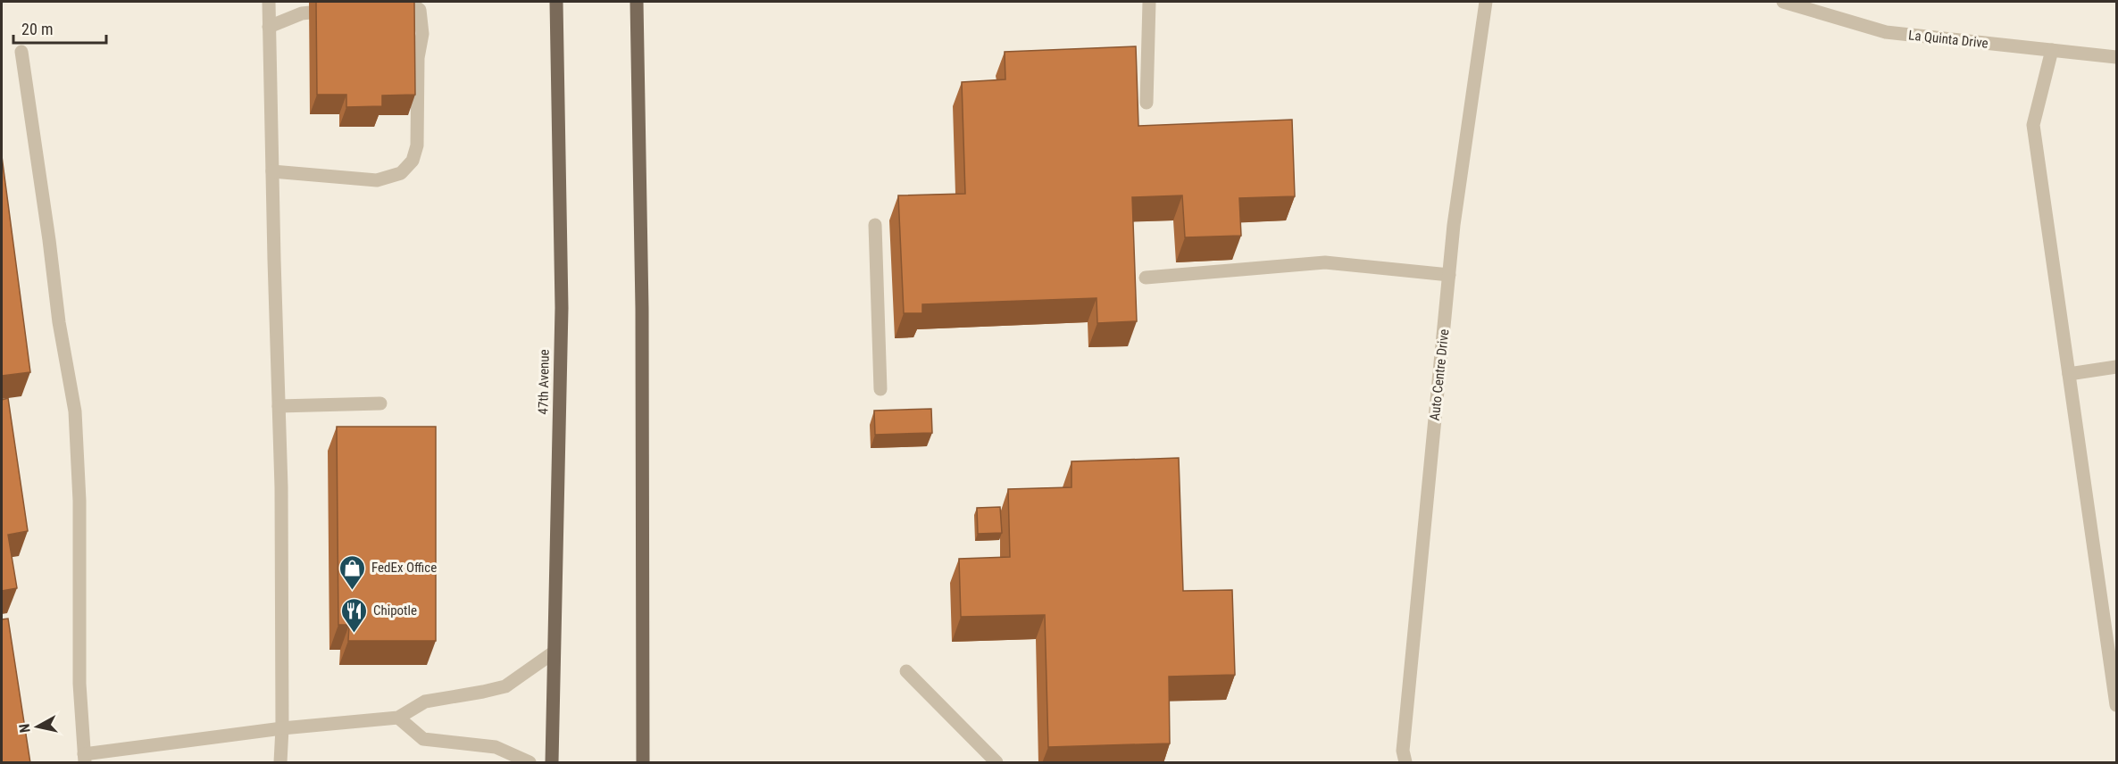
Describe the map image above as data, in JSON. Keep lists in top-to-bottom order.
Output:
{
  "streets": {
    "main road": ["47th Avenue"],
    "street": ["La Quinta Drive", "Auto Centre Drive"]
  },
  "places": {
    "shop": ["FedEx Office"],
    "restaurant": ["Chipotle"]
  },
  "scale_bar": "20 m",
  "north": "left"
}
